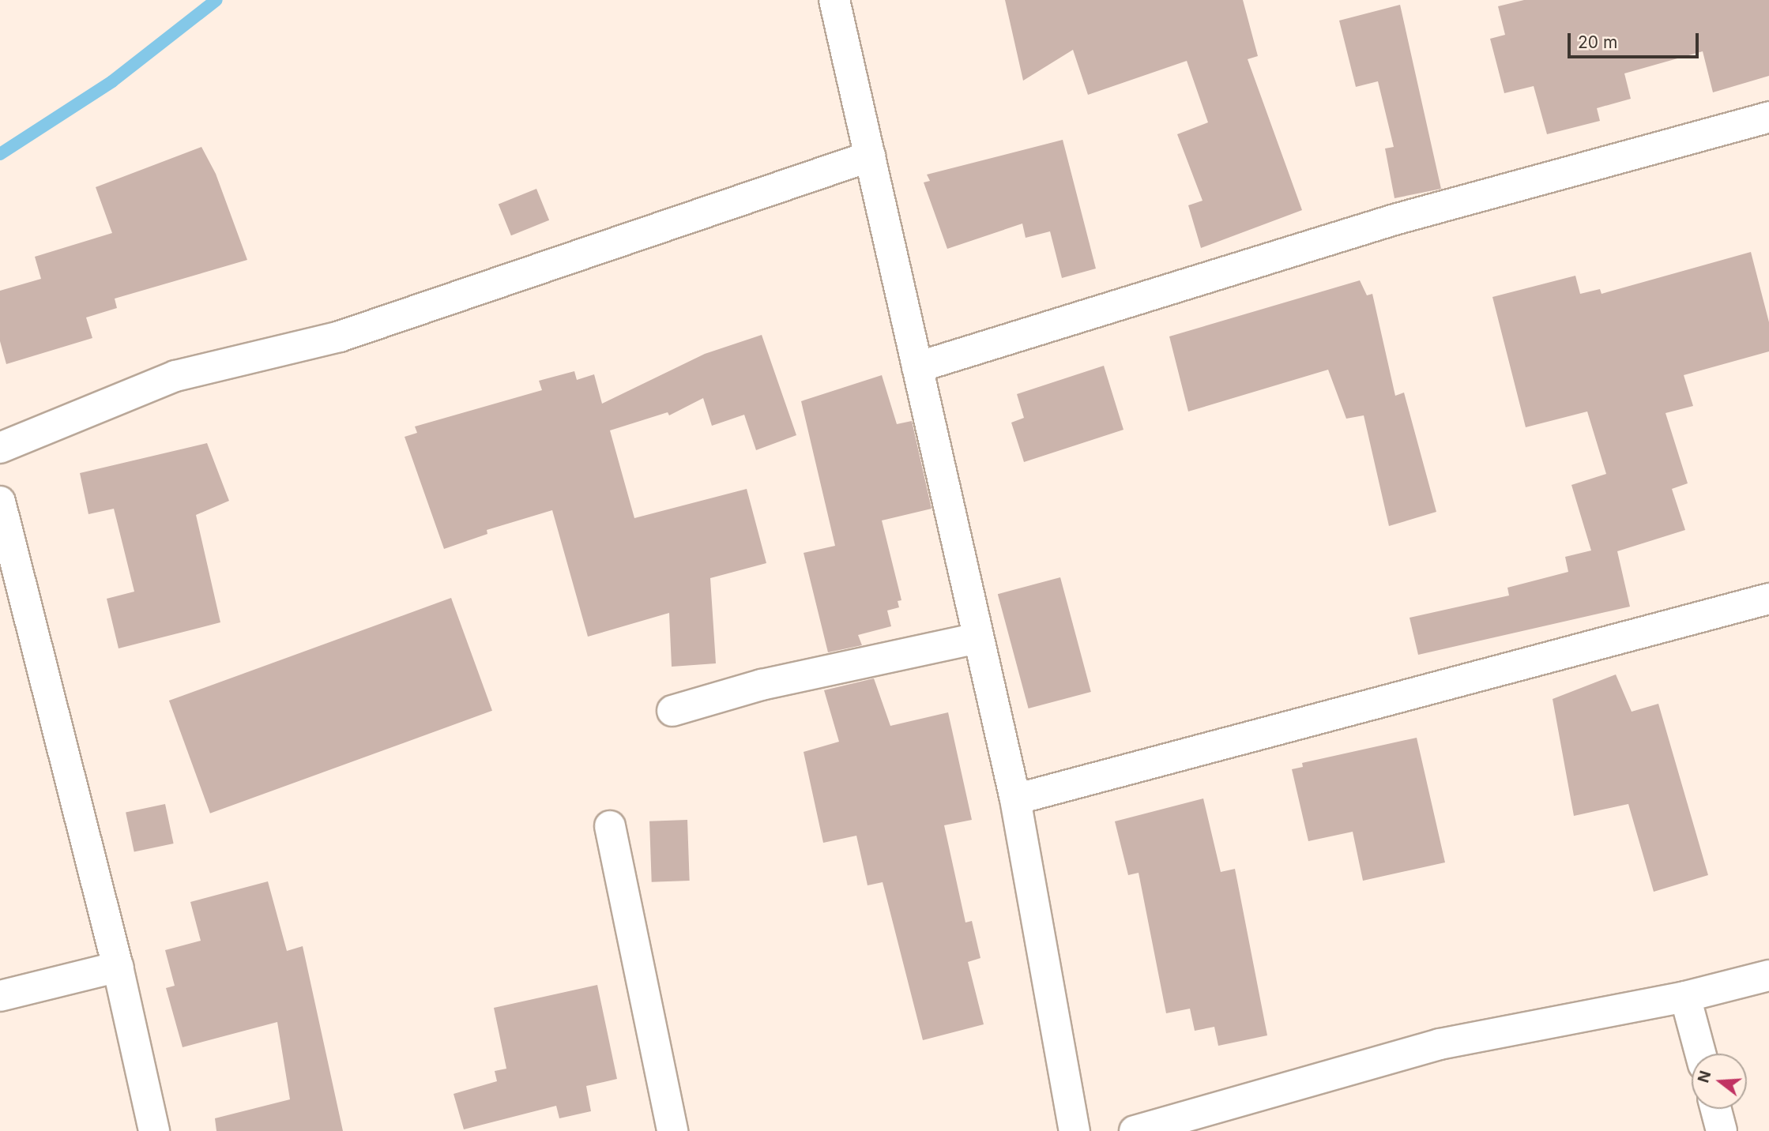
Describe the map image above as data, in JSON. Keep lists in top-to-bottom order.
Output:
{
  "scale_bar": "20 m",
  "north": "left"
}
